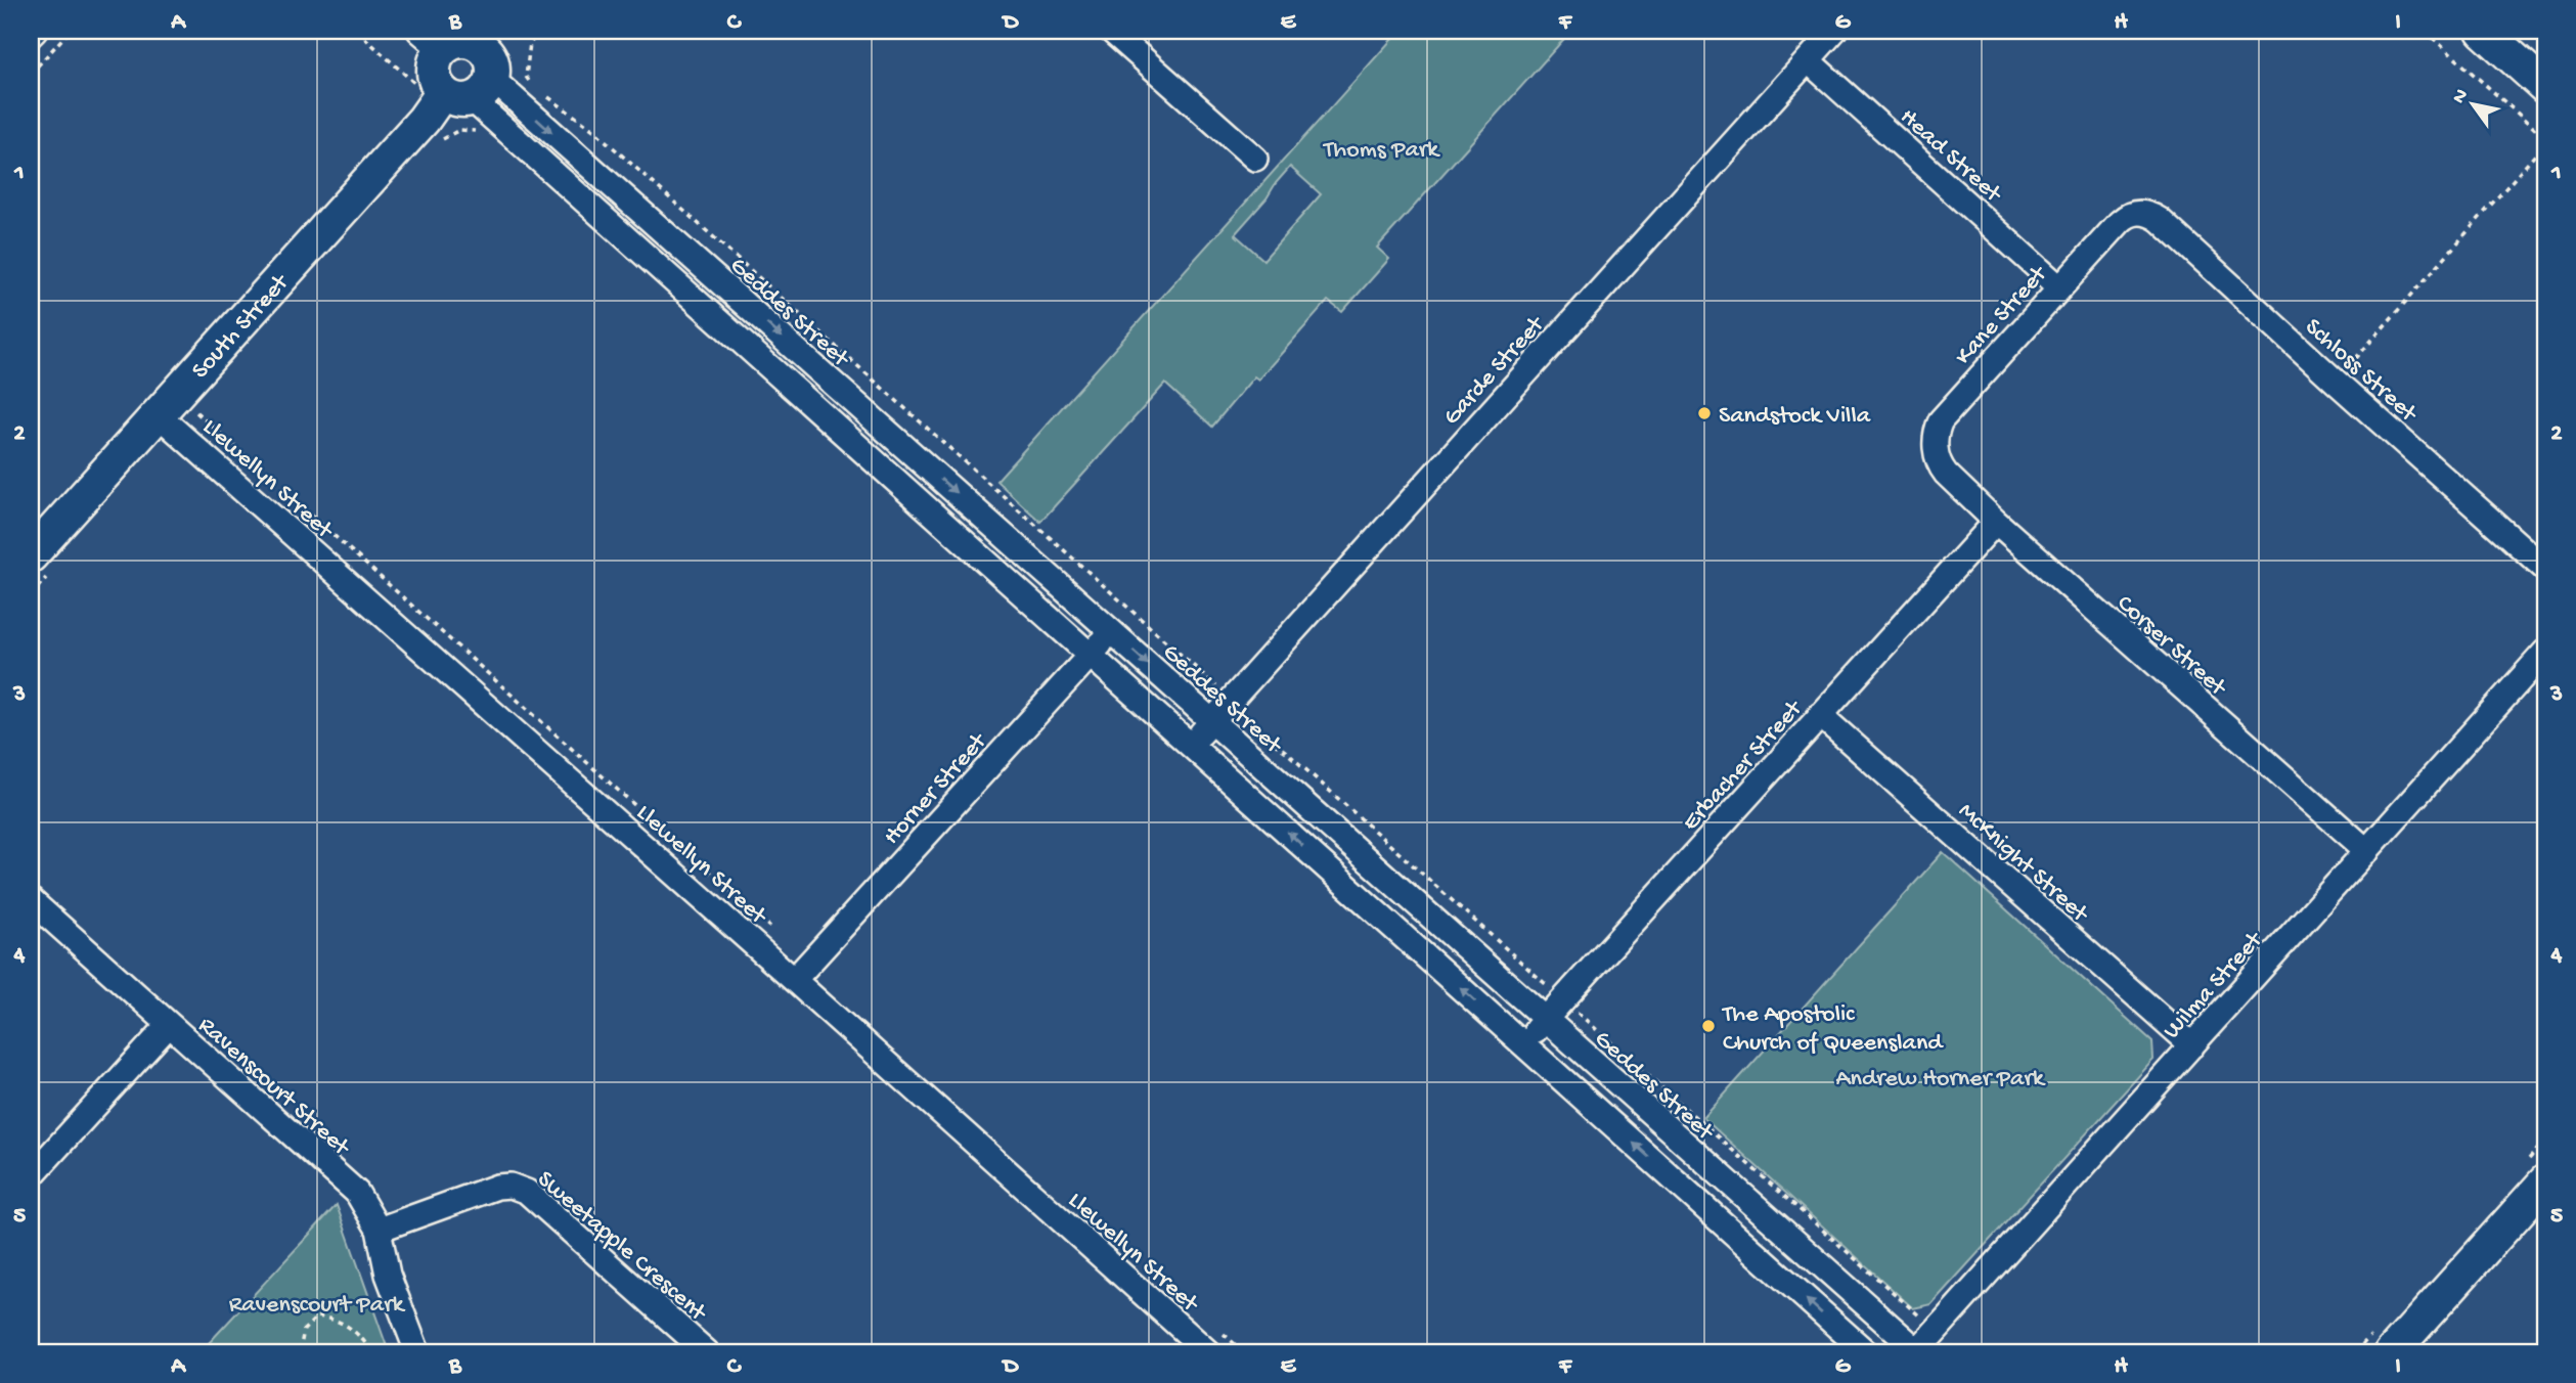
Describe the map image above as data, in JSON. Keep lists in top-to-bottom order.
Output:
{
  "streets": {
    "street": [
      "Head Street",
      "Geddes Street",
      "Kane Street",
      "South Street",
      "Schloss Street",
      "Garde Street",
      "Llewellyn Street",
      "Corser Street",
      "Erbacher Street",
      "Horner Street",
      "McKnight Street",
      "Wilma Street",
      "Ravenscourt Street",
      "Sweetapple Crescent"
    ]
  },
  "crossings": [
    ["Head Street", "Kane Street"],
    ["Head Street", "Garde Street"],
    ["Geddes Street", "South Street"],
    ["Geddes Street", "Garde Street"],
    ["Geddes Street", "Erbacher Street"],
    ["Geddes Street", "Horner Street"],
    ["Geddes Street", "Wilma Street"],
    ["Kane Street", "Schloss Street"],
    ["Kane Street", "Corser Street"],
    ["South Street", "Llewellyn Street"],
    ["Llewellyn Street", "Horner Street"],
    ["Corser Street", "Erbacher Street"],
    ["Corser Street", "Wilma Street"],
    ["Erbacher Street", "McKnight Street"],
    ["McKnight Street", "Wilma Street"],
    ["Ravenscourt Street", "Sweetapple Crescent"]
  ],
  "parks": ["Thoms Park", "Andrew Horner Park", "Ravenscourt Park"],
  "places": ["Sandstock Villa", "The Apostolic Church of Queensland"],
  "north": "top left",
  "grid": {
    "columns": [
      "A",
      "B",
      "C",
      "D",
      "E",
      "F",
      "G",
      "H",
      "I"
    ],
    "rows": [
      "1",
      "2",
      "3",
      "4",
      "5"
    ]
  }
}
